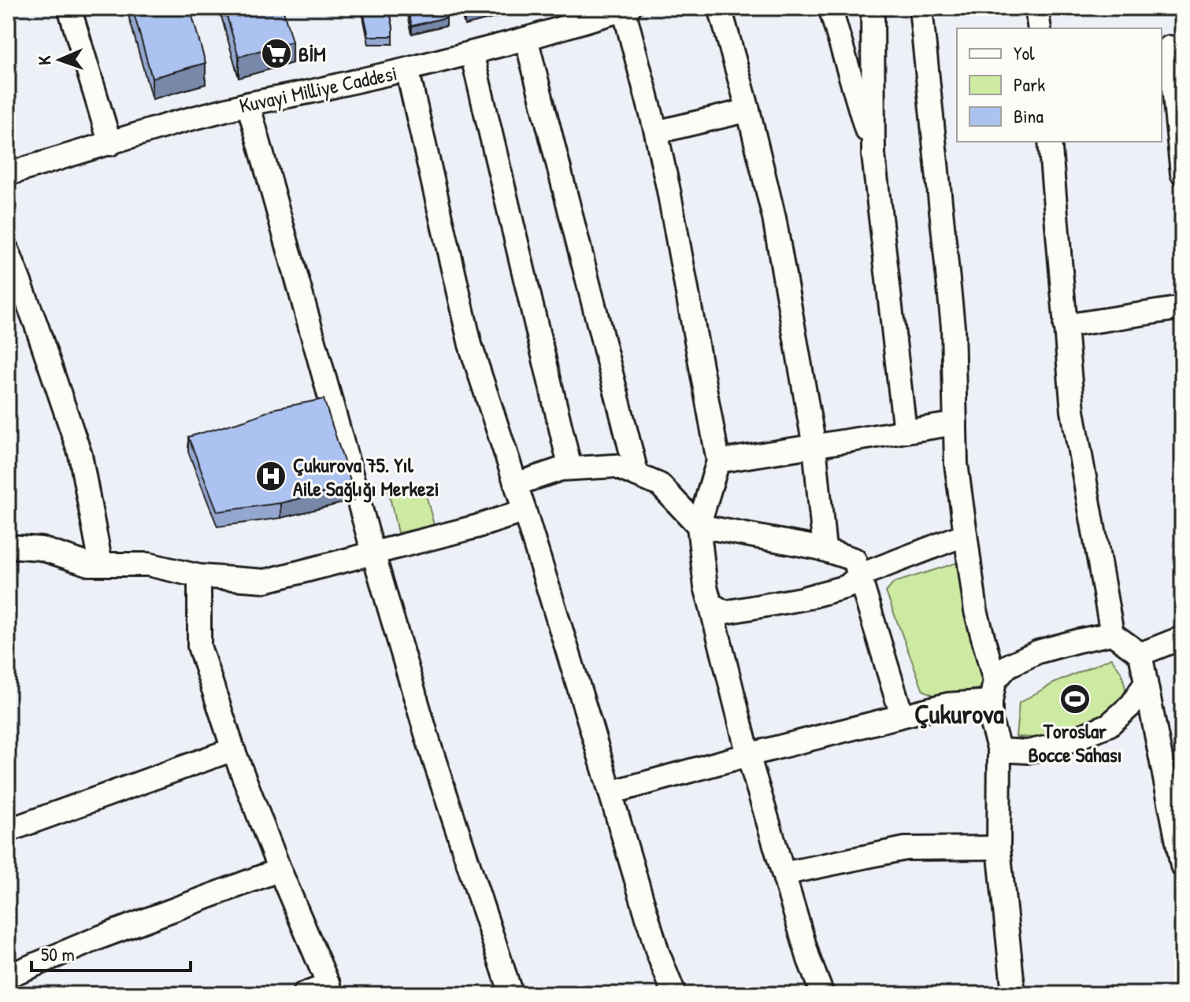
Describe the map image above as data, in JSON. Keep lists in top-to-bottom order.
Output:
{
  "streets": {
    "street": ["Kuvayi Milliye Caddesi"]
  },
  "districts": ["Çukurova"],
  "places": {
    "supermarket": ["BİM"],
    "hospital": ["Çukurova 75. Yıl Aile Sağlığı Merkezi"],
    "sports": ["Toroslar Bocce Sahası"]
  },
  "legend": ["Yol", "Park", "Bina"],
  "scale_bar": "50 m",
  "north": "left"
}
